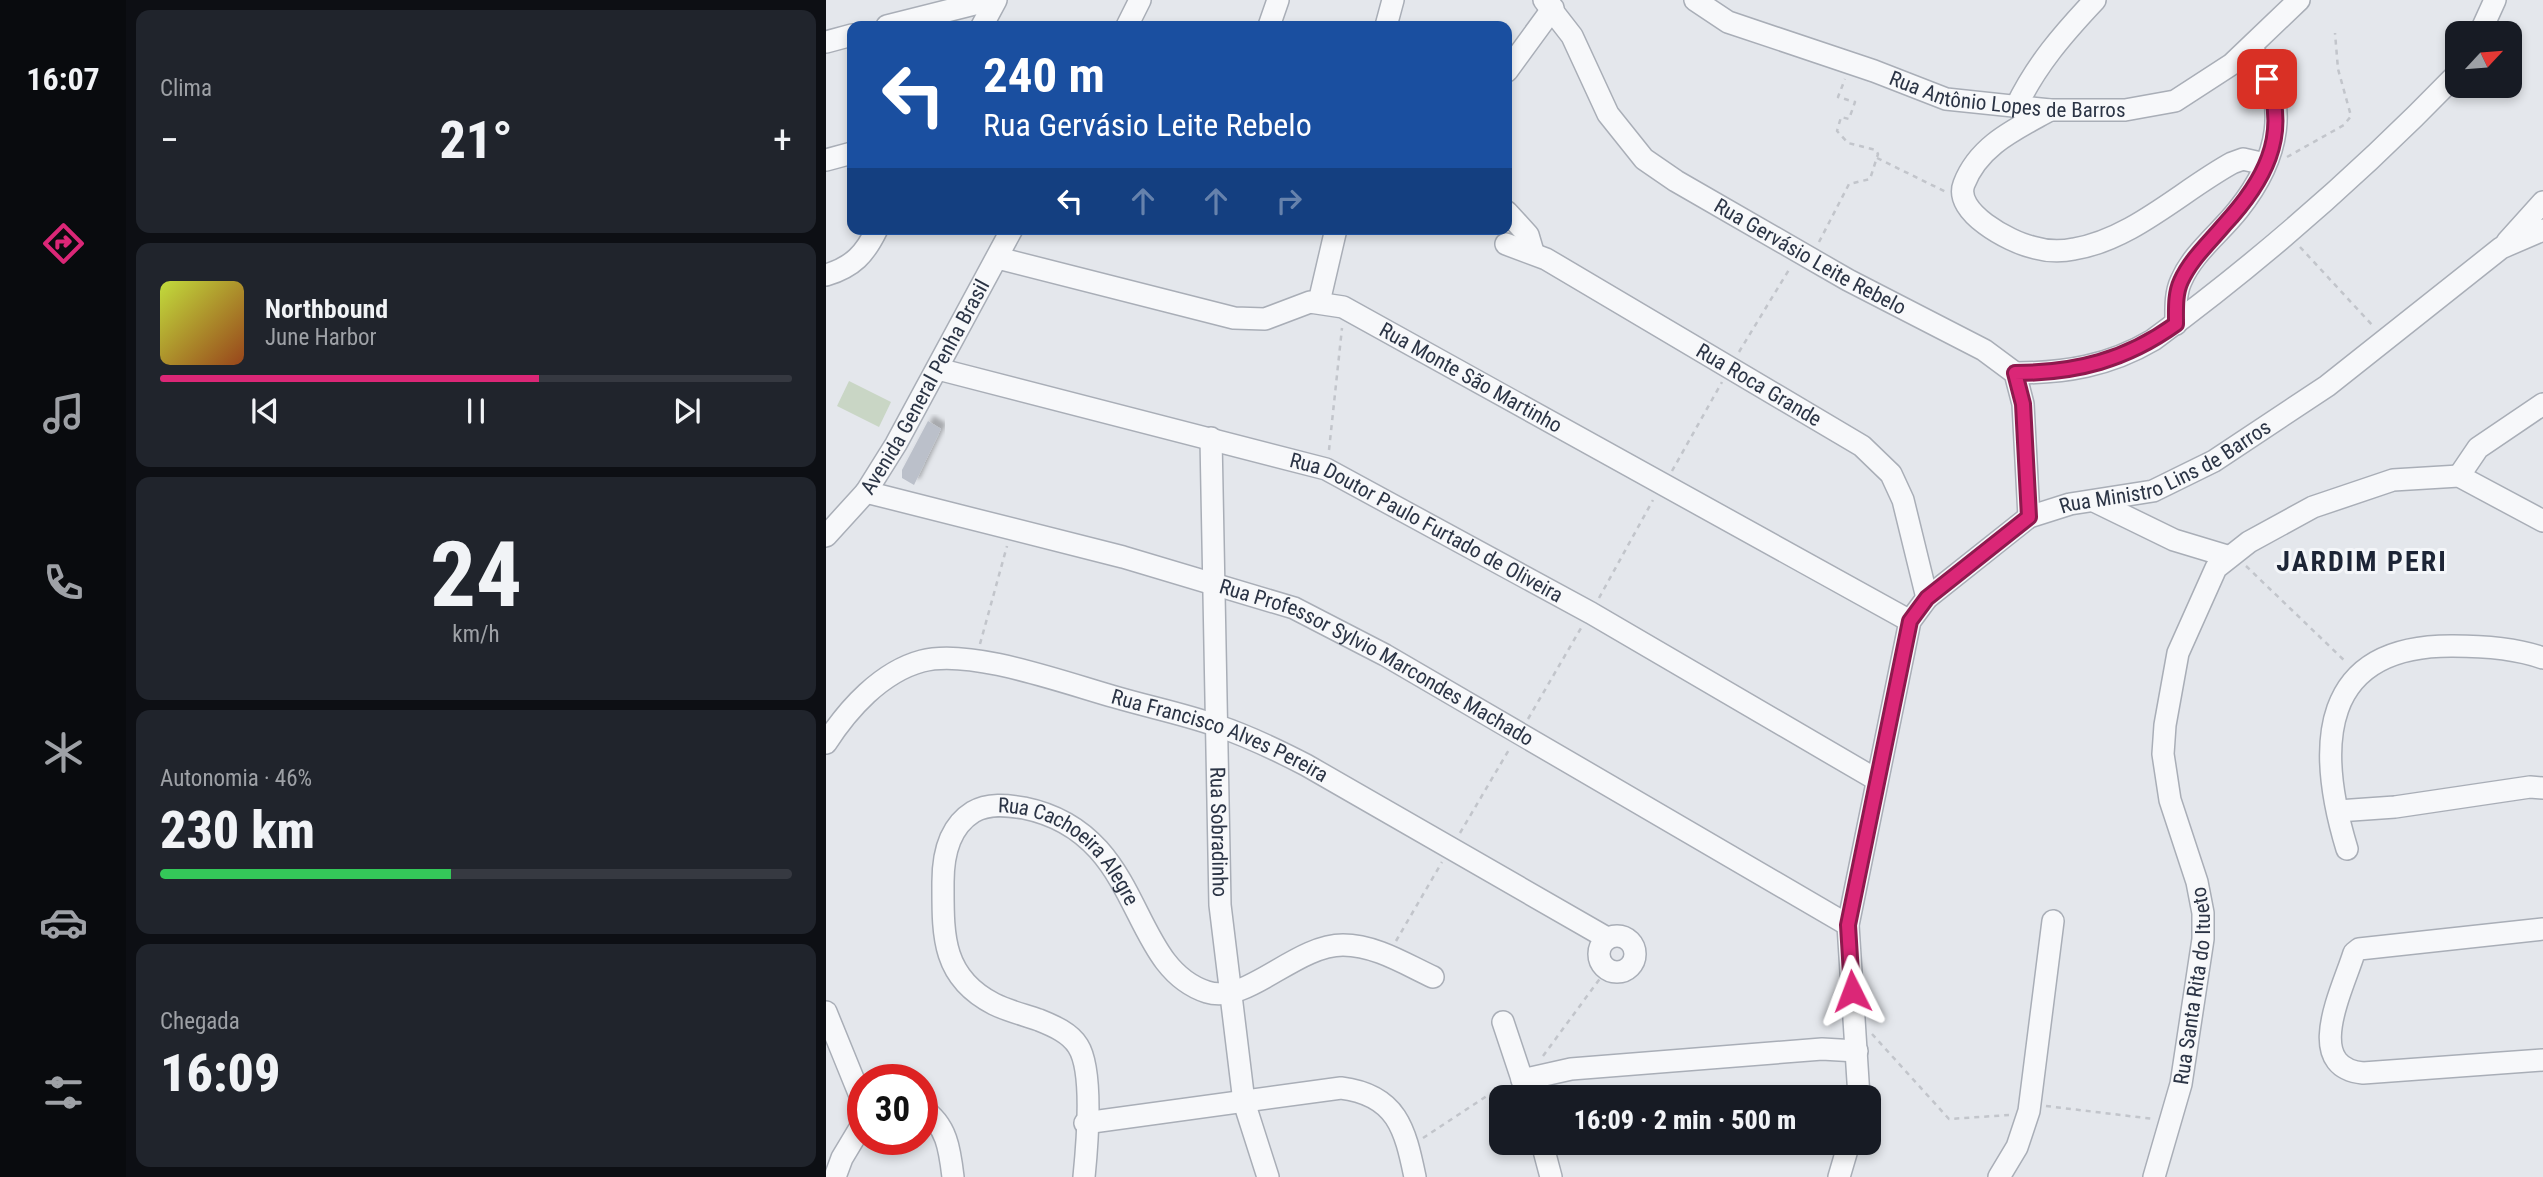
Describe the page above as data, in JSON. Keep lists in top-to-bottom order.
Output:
{
  "streets": {
    "street": [
      "Rua Antônio Lopes de Barros",
      "Rua Gervásio Leite Rebelo",
      "Rua Monte São Martinho",
      "Rua Roca Grande",
      "Avenida General Penha Brasil",
      "Rua Ministro Lins de Barros",
      "Rua Doutor Paulo Furtado de Oliveira",
      "Rua Professor Sylvio Marcondes Machado",
      "Rua Francisco Alves Pereira",
      "Rua Sobradinho",
      "Rua Cachoeira Alegre",
      "Rua Santa Rita do Itueto"
    ]
  },
  "crossings": [
    ["Rua Monte São Martinho", "Avenida General Penha Brasil"],
    ["Rua Monte São Martinho", "Rua Ministro Lins de Barros"],
    ["Rua Roca Grande", "Rua Ministro Lins de Barros"],
    ["Avenida General Penha Brasil", "Rua Doutor Paulo Furtado de Oliveira"],
    ["Avenida General Penha Brasil", "Rua Professor Sylvio Marcondes Machado"],
    ["Rua Ministro Lins de Barros", "Rua Doutor Paulo Furtado de Oliveira"],
    ["Rua Ministro Lins de Barros", "Rua Professor Sylvio Marcondes Machado"],
    ["Rua Doutor Paulo Furtado de Oliveira", "Rua Sobradinho"],
    ["Rua Professor Sylvio Marcondes Machado", "Rua Sobradinho"],
    ["Rua Francisco Alves Pereira", "Rua Sobradinho"],
    ["Rua Sobradinho", "Rua Cachoeira Alegre"]
  ],
  "districts": ["JARDIM PERI"],
  "north": "top right",
  "page": {
    "tabs": "16:07",
    "tile": [
      "Clima",
      ["24", "km/h"],
      ["Autonomia · 46%", "230 km"],
      ["Chegada", "16:09"]
    ],
    "turn": ["240 m", "Rua Gervásio Leite Rebelo"],
    "heat": ["−", "21°", "+"],
    "song": ["Northbound", "June Harbor"],
    "limit": "30",
    "trip": "16:09 · 2 min · 500 m"
  }
}
